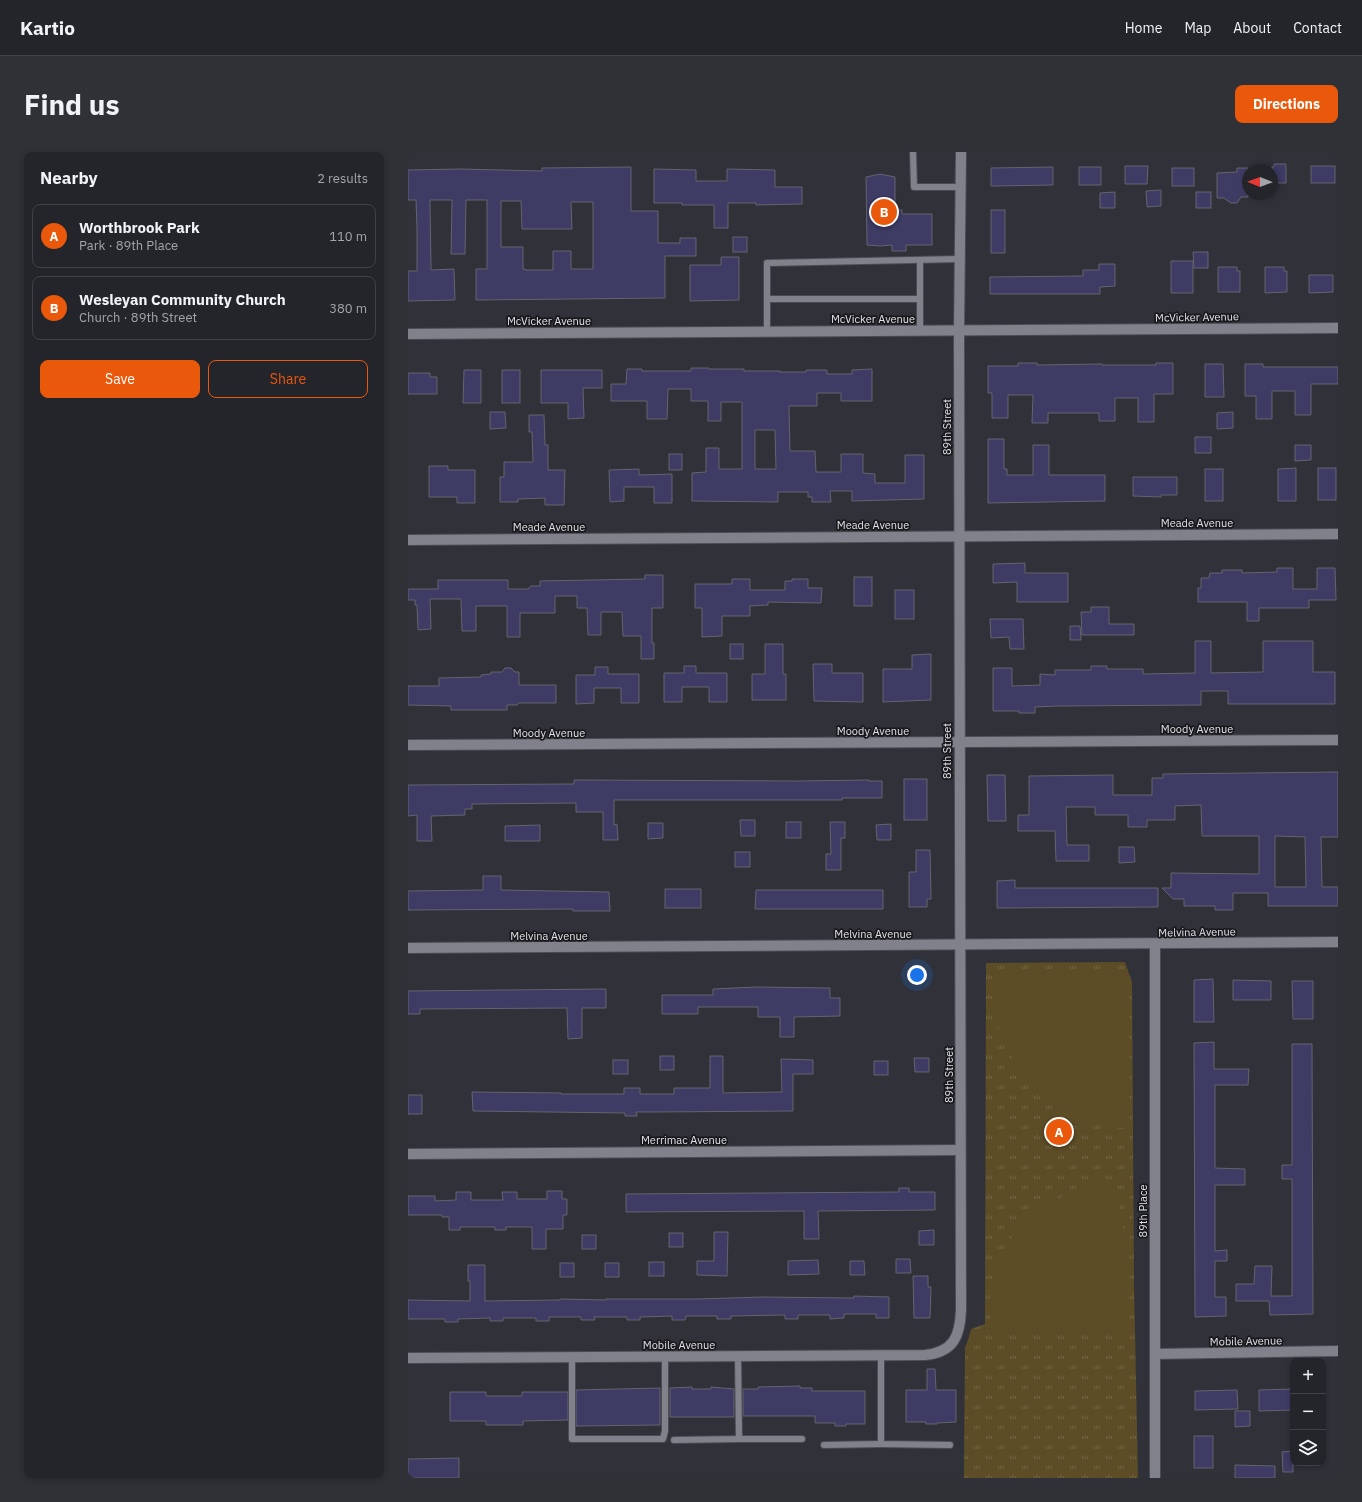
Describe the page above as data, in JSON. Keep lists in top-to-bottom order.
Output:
{
  "streets": {
    "street": [
      "McVicker Avenue",
      "89th Street",
      "Meade Avenue",
      "Moody Avenue",
      "Melvina Avenue",
      "Merrimac Avenue",
      "89th Place",
      "Mobile Avenue"
    ]
  },
  "crossings": [
    ["McVicker Avenue", "89th Street"],
    ["89th Street", "Meade Avenue"],
    ["89th Street", "Moody Avenue"],
    ["89th Street", "Melvina Avenue"],
    ["89th Street", "Merrimac Avenue"],
    ["89th Street", "Mobile Avenue"],
    ["Melvina Avenue", "89th Place"],
    ["89th Place", "Mobile Avenue"]
  ],
  "north": "left",
  "page": {
    "header": "Kartio",
    "nav": [
      "Home",
      "Map",
      "About",
      "Contact"
    ],
    "buttons": [
      "Directions",
      ["Save", "Share"]
    ],
    "title": "Find us",
    "heading": ["Nearby", "2 results"],
    "pins": ["B", "A"],
    "list": [
      {
        "mark": "A",
        "name": "Worthbrook Park",
        "note": "Park · 89th Place",
        "value": "110 m"
      },
      {
        "mark": "B",
        "name": "Wesleyan Community Church",
        "note": "Church · 89th Street",
        "value": "380 m"
      }
    ],
    "map_buttons": ["+", "−"]
  }
}
